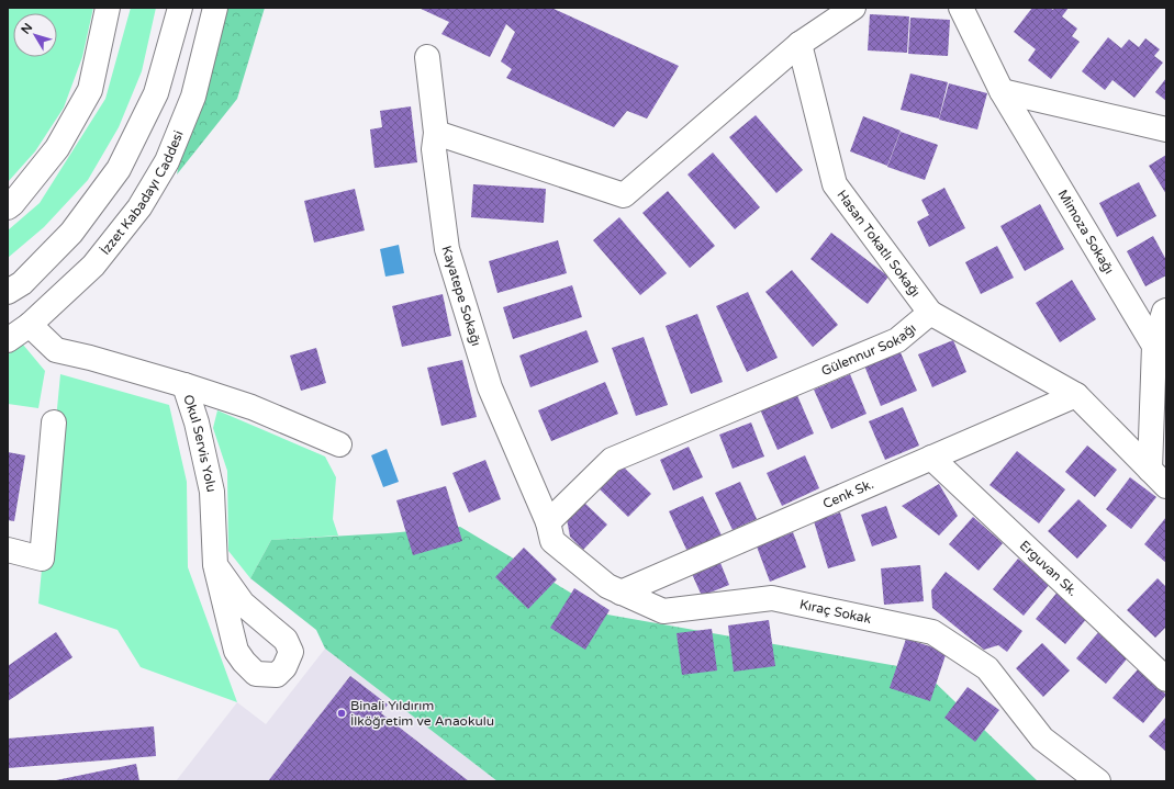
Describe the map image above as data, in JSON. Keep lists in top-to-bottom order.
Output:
{
  "streets": {
    "main road": [
      "İzzet Kabadayı Caddesi",
      "Mimoza Sokağı",
      "Hasan Tokatlı Sokağı",
      "Kayatepe Sokağı",
      "Gülennur Sokağı",
      "Okul Servis Yolu",
      "Cenk Sk.",
      "Erguvan Sk.",
      "Kıraç Sokak"
    ]
  },
  "crossings": [
    ["İzzet Kabadayı Caddesi", "Okul Servis Yolu"],
    ["Hasan Tokatlı Sokağı", "Gülennur Sokağı"],
    ["Kayatepe Sokağı", "Gülennur Sokağı"],
    ["Kayatepe Sokağı", "Kıraç Sokak"],
    ["Gülennur Sokağı", "Cenk Sk."],
    ["Gülennur Sokağı", "Kıraç Sokak"],
    ["Cenk Sk.", "Erguvan Sk."],
    ["Cenk Sk.", "Kıraç Sokak"]
  ],
  "places": ["Binali Yıldırım İlköğretim ve Anaokulu"],
  "north": "top left"
}
